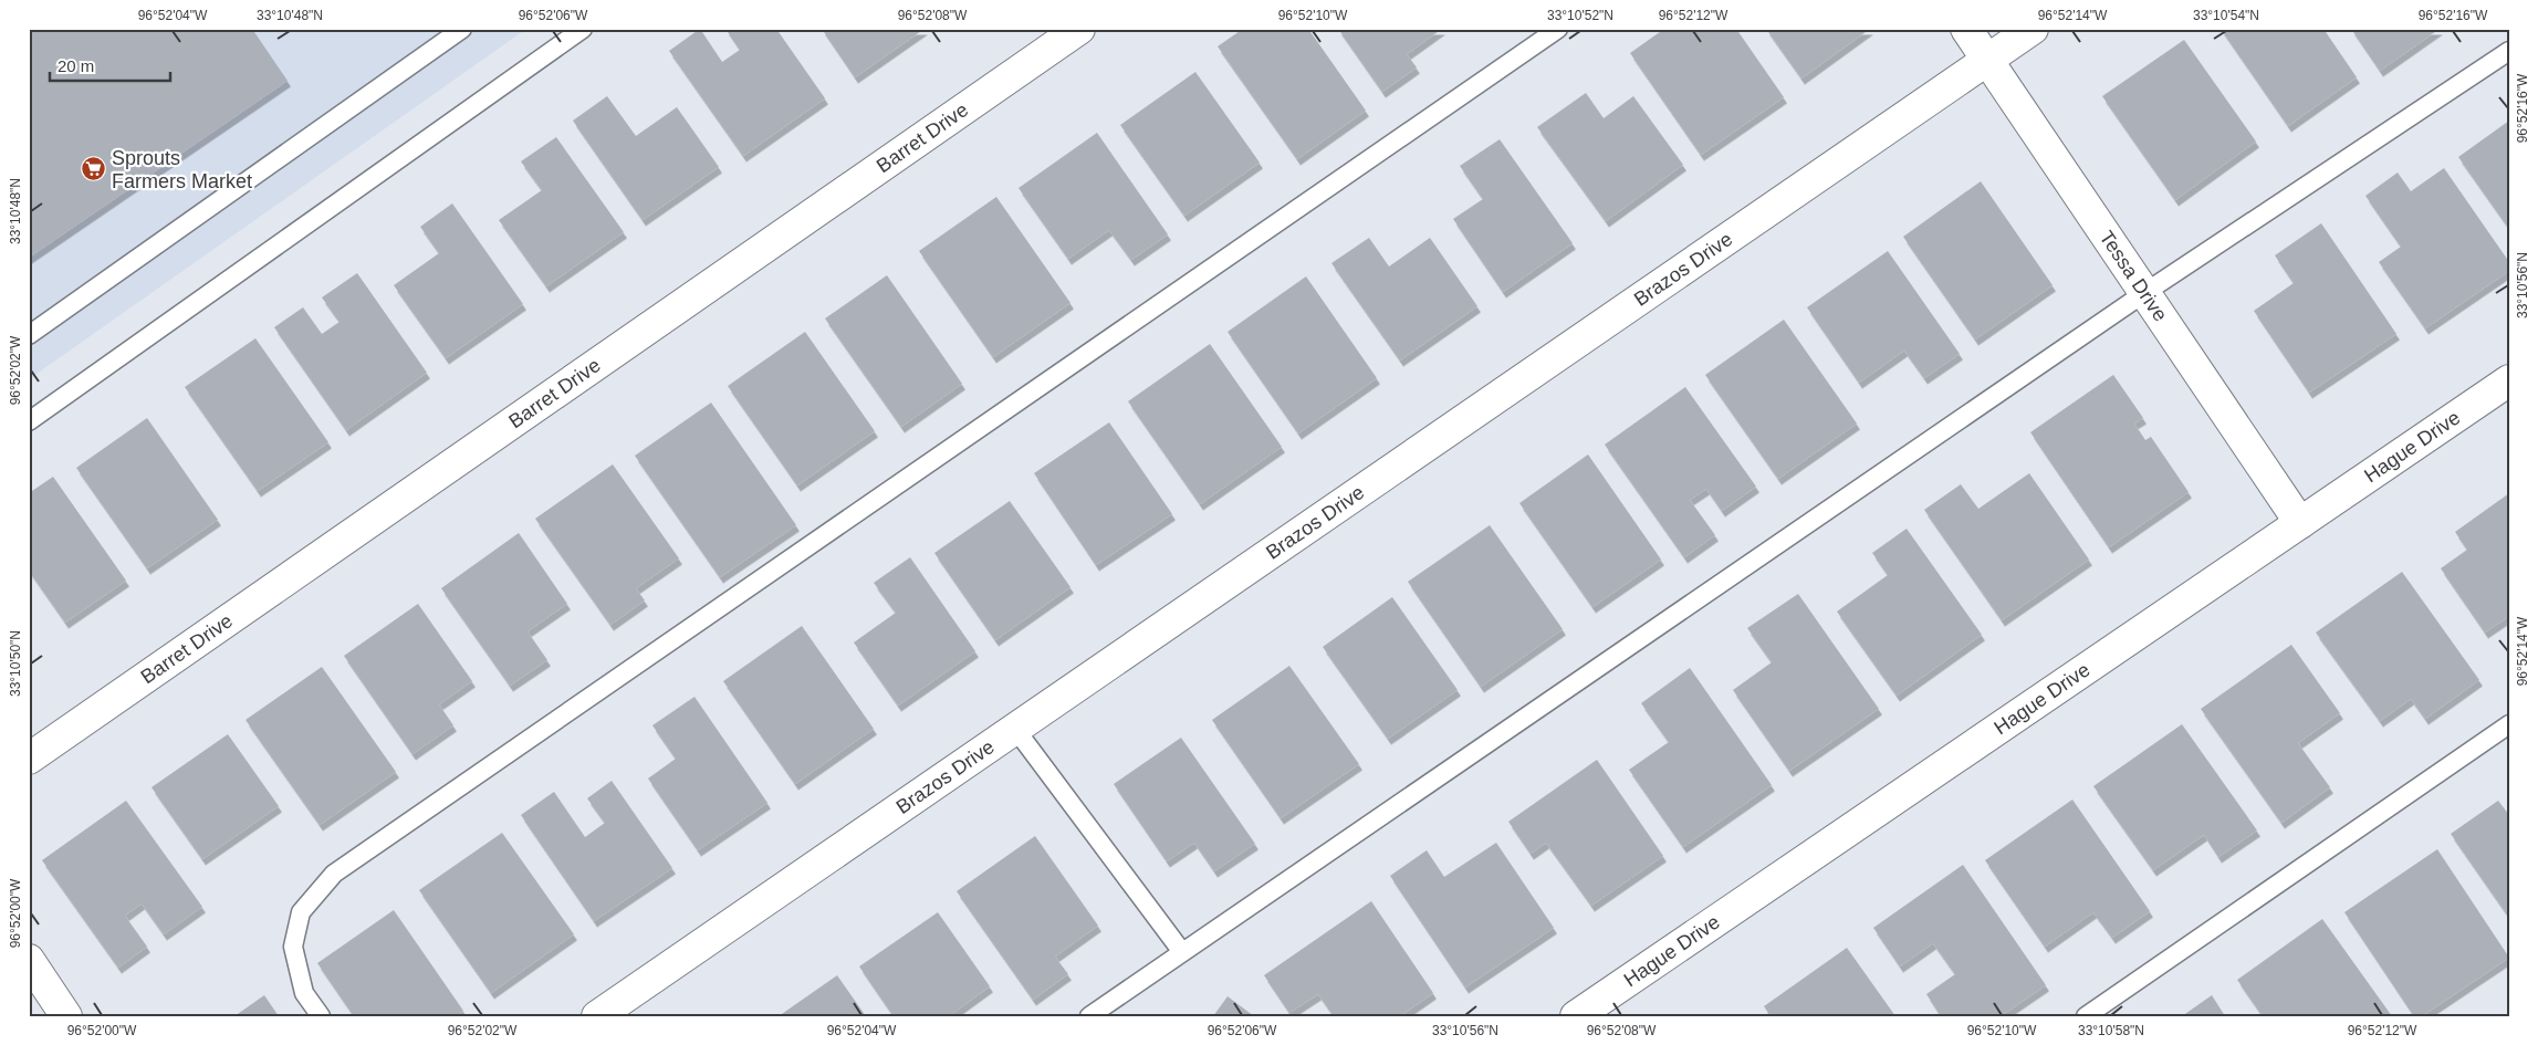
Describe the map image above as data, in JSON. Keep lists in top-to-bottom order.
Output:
{
  "streets": {
    "street": [
      "Barret Drive",
      "Brazos Drive",
      "Tessa Drive",
      "Hague Drive"
    ]
  },
  "crossings": [
    ["Brazos Drive", "Tessa Drive"],
    ["Tessa Drive", "Hague Drive"]
  ],
  "places": {
    "supermarket": ["Sprouts Farmers Market"]
  },
  "scale_bar": "20 m",
  "coordinates": [
    "96°52'04\"W",
    "33°10'48\"N",
    "96°52'06\"W",
    "96°52'08\"W",
    "96°52'10\"W",
    "33°10'52\"N",
    "96°52'12\"W",
    "96°52'14\"W",
    "33°10'54\"N",
    "96°52'16\"W",
    "33°10'56\"N",
    "96°52'02\"W",
    "33°10'50\"N",
    "96°52'00\"W",
    "33°10'58\"N"
  ]
}
